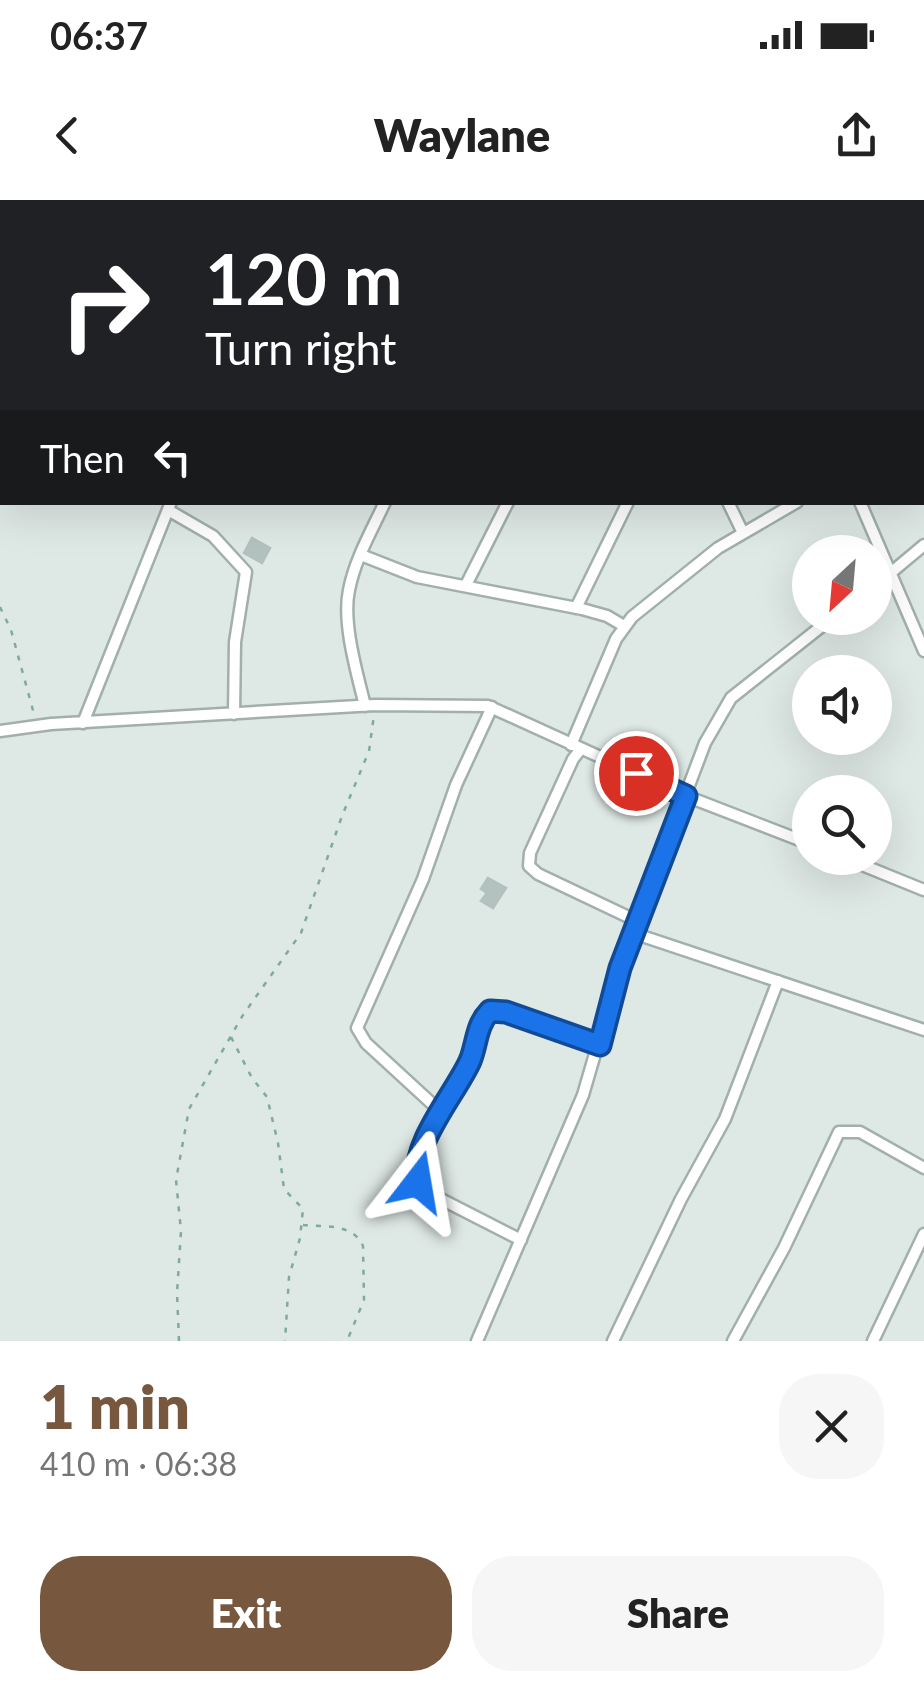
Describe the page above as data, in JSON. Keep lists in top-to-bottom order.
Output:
{
  "north": "bottom left",
  "page": {
    "status": "06:37",
    "header": "Waylane",
    "turn": ["120 m", "Turn right"],
    "then": "Then",
    "heading": ["1 min", "410 m · 06:38"],
    "buttons": ["Exit", "Share"]
  }
}
